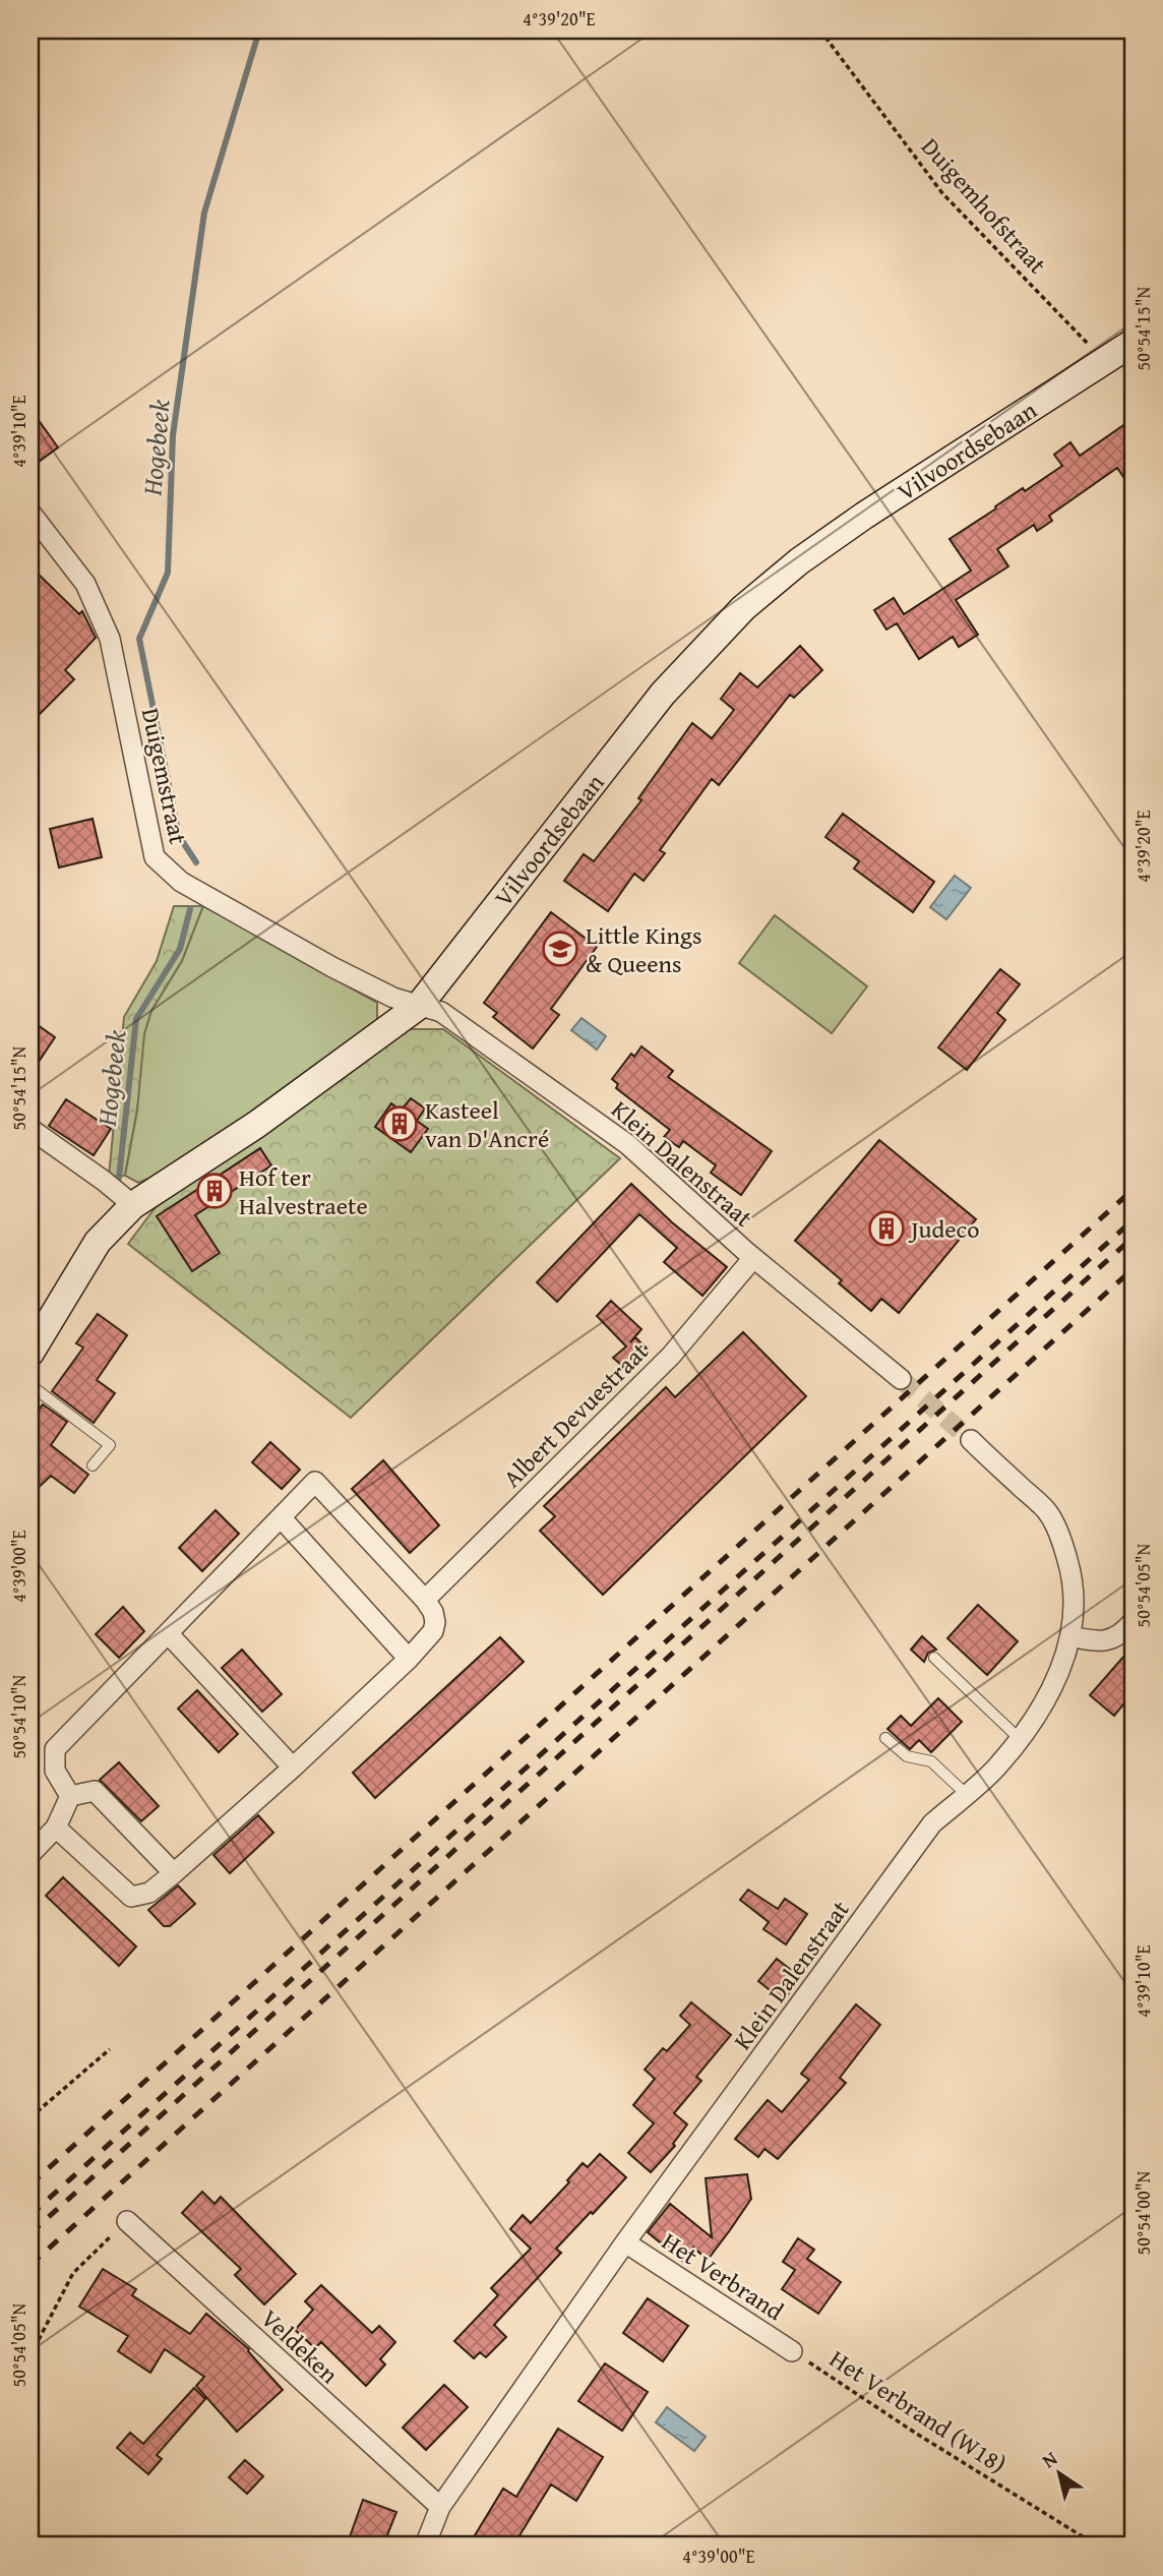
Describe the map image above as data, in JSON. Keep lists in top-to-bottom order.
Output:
{
  "streets": {
    "street": [
      "Vilvoordsebaan",
      "Duigemstraat",
      "Klein Dalenstraat",
      "Albert Devuestraat",
      "Het Verbrand",
      "Veldeken"
    ],
    "path": ["Duigemhofstraat", "Het Verbrand (W18)"]
  },
  "crossings": [
    ["Duigemhofstraat", "Vilvoordsebaan"],
    ["Vilvoordsebaan", "Duigemstraat"],
    ["Vilvoordsebaan", "Klein Dalenstraat"],
    ["Duigemstraat", "Klein Dalenstraat"],
    ["Klein Dalenstraat", "Albert Devuestraat"],
    ["Klein Dalenstraat", "Het Verbrand"],
    ["Klein Dalenstraat", "Veldeken"],
    ["Het Verbrand", "Het Verbrand (W18)"]
  ],
  "water": ["Hogebeek"],
  "places": {
    "school or university": ["Little Kings & Queens"],
    "building": ["Kasteel van D'Ancré", "Hof ter Halvestraete", "Judeco"]
  },
  "north": "top left",
  "coordinates": [
    "4°39'20\"E",
    "50°54'15\"N",
    "4°39'10\"E",
    "4°39'00\"E",
    "50°54'05\"N",
    "50°54'10\"N",
    "50°54'00\"N"
  ]
}
